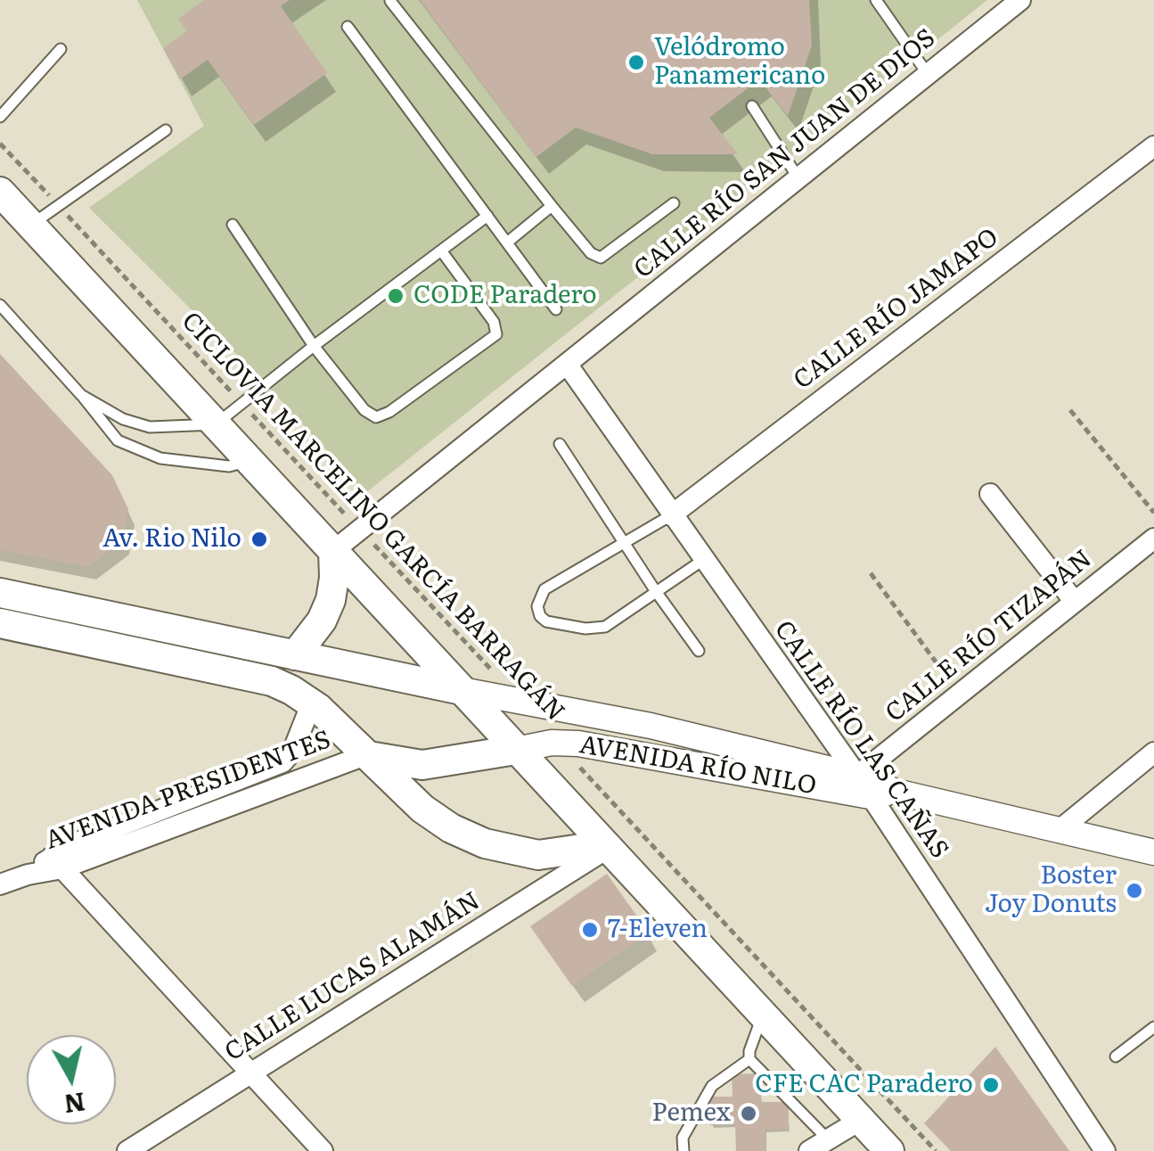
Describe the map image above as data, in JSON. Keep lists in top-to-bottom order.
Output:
{
  "streets": {
    "main road": ["AVENIDA RÍO NILO"],
    "street": [
      "CALLE RÍO SAN JUAN DE DIOS",
      "CALLE RÍO JAMAPO",
      "CALLE RÍO TIZAPÁN",
      "CALLE RÍO LAS CAÑAS",
      "AVENIDA PRESIDENTES",
      "CALLE LUCAS ALAMÁN"
    ],
    "path": ["CICLOVIA MARCELINO GARCÍA BARRAGÁN"]
  },
  "crossings": [
    ["CALLE RÍO SAN JUAN DE DIOS", "CICLOVIA MARCELINO GARCÍA BARRAGÁN"],
    ["CALLE RÍO SAN JUAN DE DIOS", "CALLE RÍO LAS CAÑAS"],
    ["CALLE RÍO JAMAPO", "CALLE RÍO LAS CAÑAS"],
    ["CICLOVIA MARCELINO GARCÍA BARRAGÁN", "AVENIDA RÍO NILO"],
    ["CALLE RÍO TIZAPÁN", "CALLE RÍO LAS CAÑAS"],
    ["CALLE RÍO TIZAPÁN", "AVENIDA RÍO NILO"],
    ["CALLE RÍO LAS CAÑAS", "AVENIDA RÍO NILO"],
    ["AVENIDA RÍO NILO", "AVENIDA PRESIDENTES"]
  ],
  "places": [
    "Velódromo Panamericano",
    "CODE Paradero",
    "Av. Rio Nilo",
    "Boster Joy Donuts",
    "7-Eleven",
    "CFE CAC Paradero",
    "Pemex"
  ],
  "north": "bottom"
}
